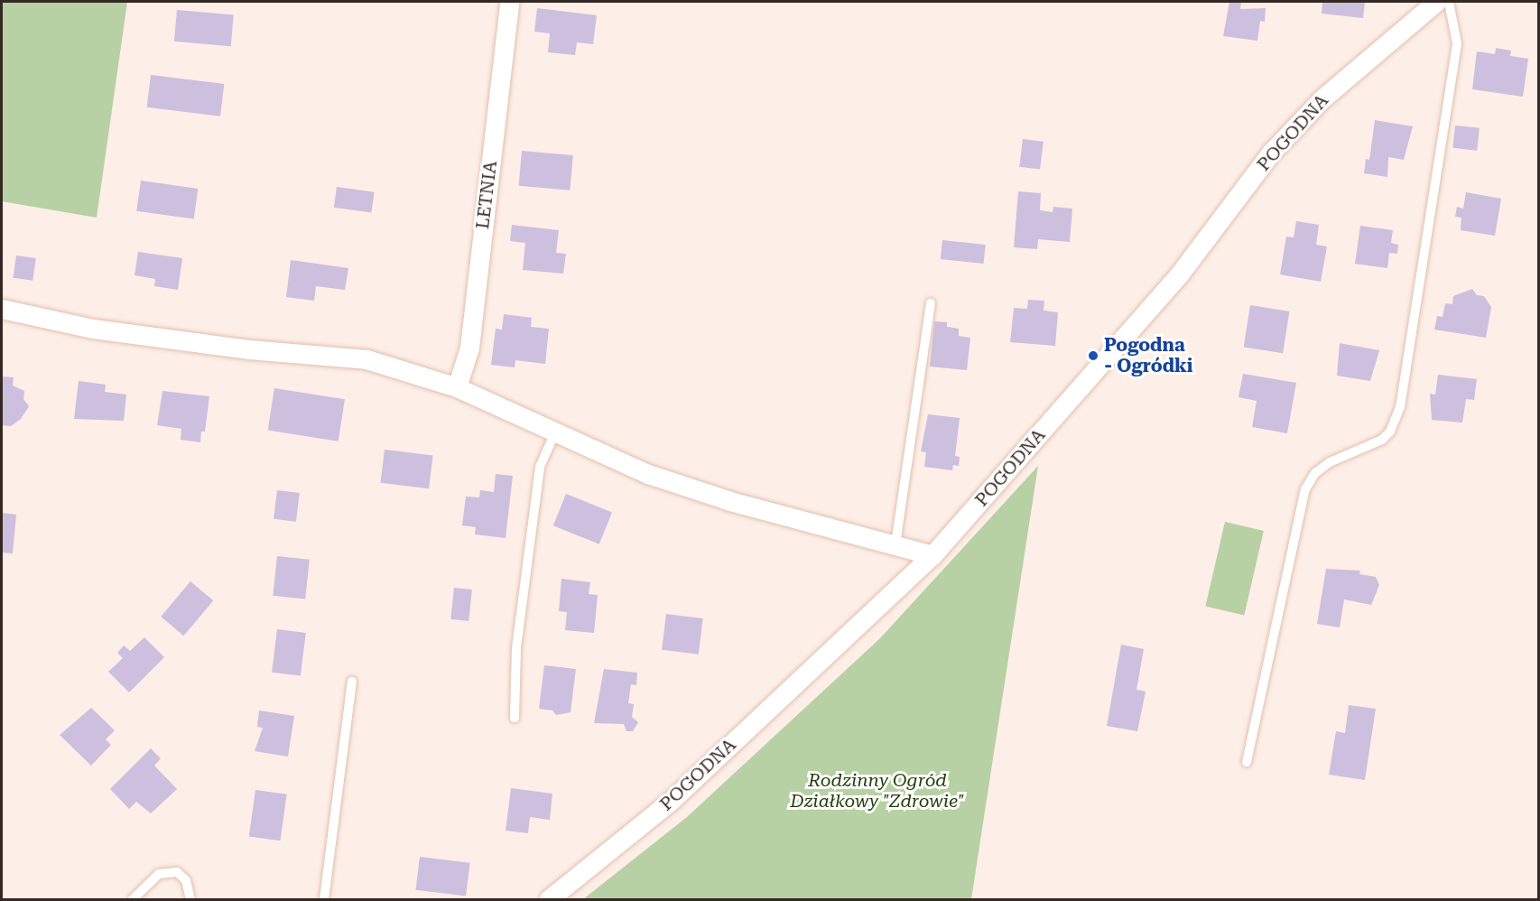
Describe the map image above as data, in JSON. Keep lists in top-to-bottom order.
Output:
{
  "streets": {
    "street": ["POGODNA", "LETNIA"]
  },
  "parks": ["Rodzinny Ogród Działkowy \"Zdrowie\""],
  "places": ["Pogodna - Ogródki"]
}
